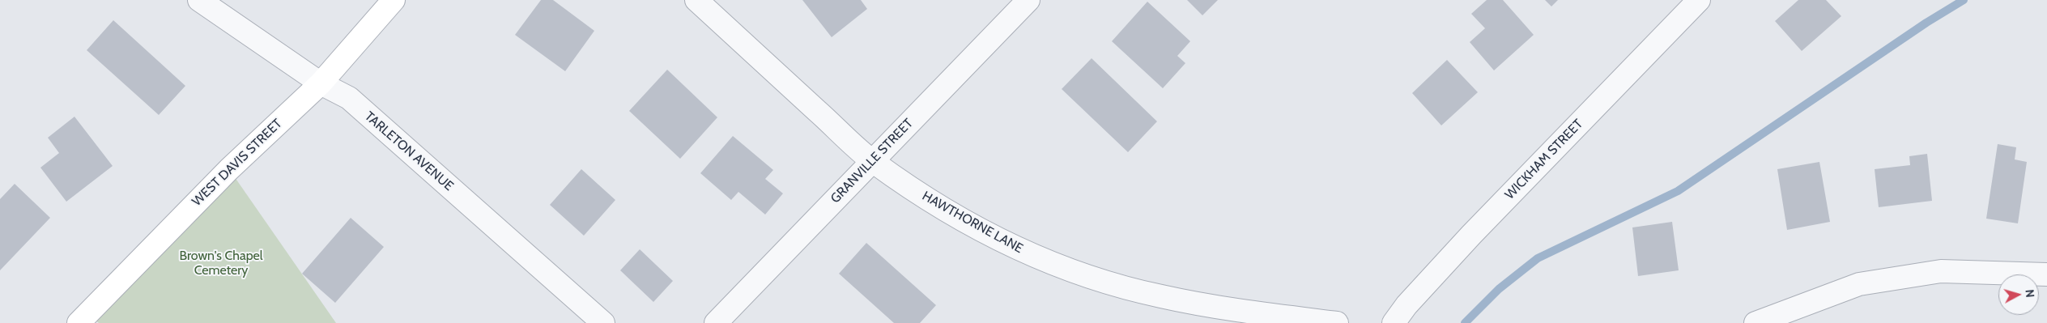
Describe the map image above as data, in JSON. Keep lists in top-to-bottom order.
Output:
{
  "streets": {
    "street": [
      "TARLETON AVENUE",
      "WICKHAM STREET",
      "GRANVILLE STREET",
      "WEST DAVIS STREET",
      "HAWTHORNE LANE"
    ]
  },
  "crossings": [
    ["TARLETON AVENUE", "WEST DAVIS STREET"],
    ["GRANVILLE STREET", "HAWTHORNE LANE"]
  ],
  "parks": ["Brown's Chapel Cemetery"],
  "north": "right"
}
